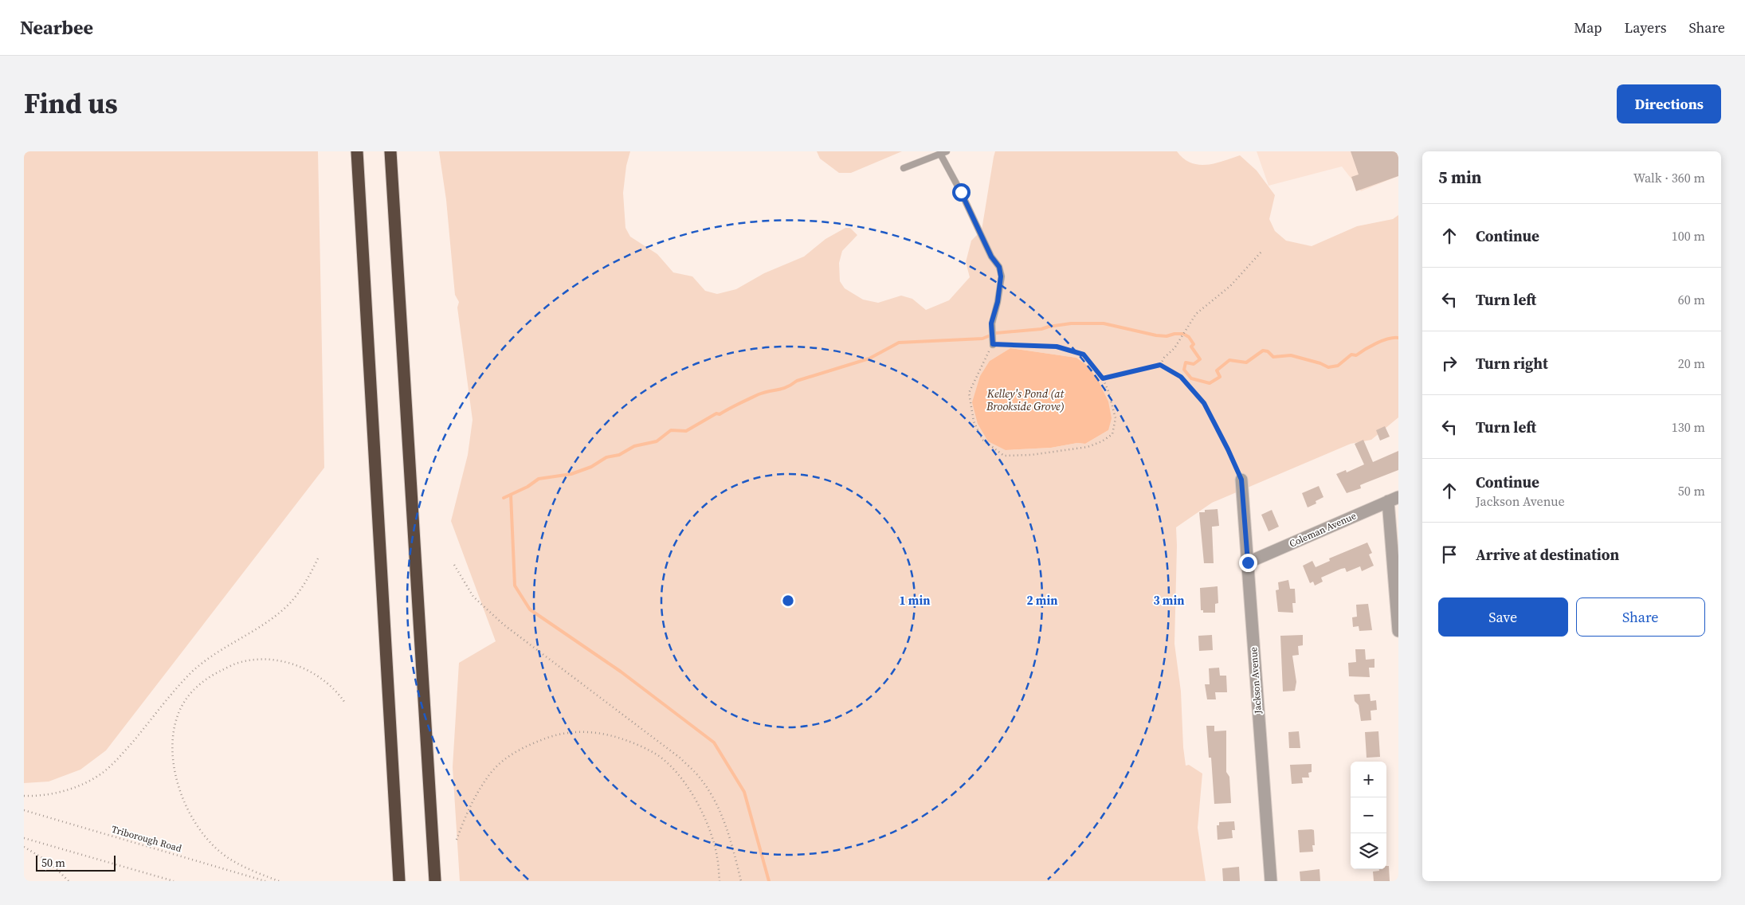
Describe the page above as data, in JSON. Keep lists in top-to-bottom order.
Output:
{
  "streets": {
    "street": ["Coleman Avenue", "Jackson Avenue"],
    "path": ["Triborough Road"]
  },
  "crossings": [
    ["Coleman Avenue", "Jackson Avenue"]
  ],
  "water": ["Kelley's Pond (at Brookside Grove)"],
  "scale_bar": "50 m",
  "page": {
    "header": "Nearbee",
    "nav": ["Map", "Layers", "Share"],
    "title": "Find us",
    "buttons": [
      "Directions",
      ["Save", "Share"]
    ],
    "heading": ["5 min", "Walk · 360 m"],
    "list": [
      ["Continue", "100 m"],
      ["Turn left", "60 m"],
      ["Turn right", "20 m"],
      ["Turn left", "130 m"],
      ["Continue", "Jackson Avenue", "50 m"],
      "Arrive at destination"
    ],
    "map_buttons": ["+", "−"],
    "scale": "50 m"
  },
  "rings": ["1 min", "2 min", "3 min"]
}
